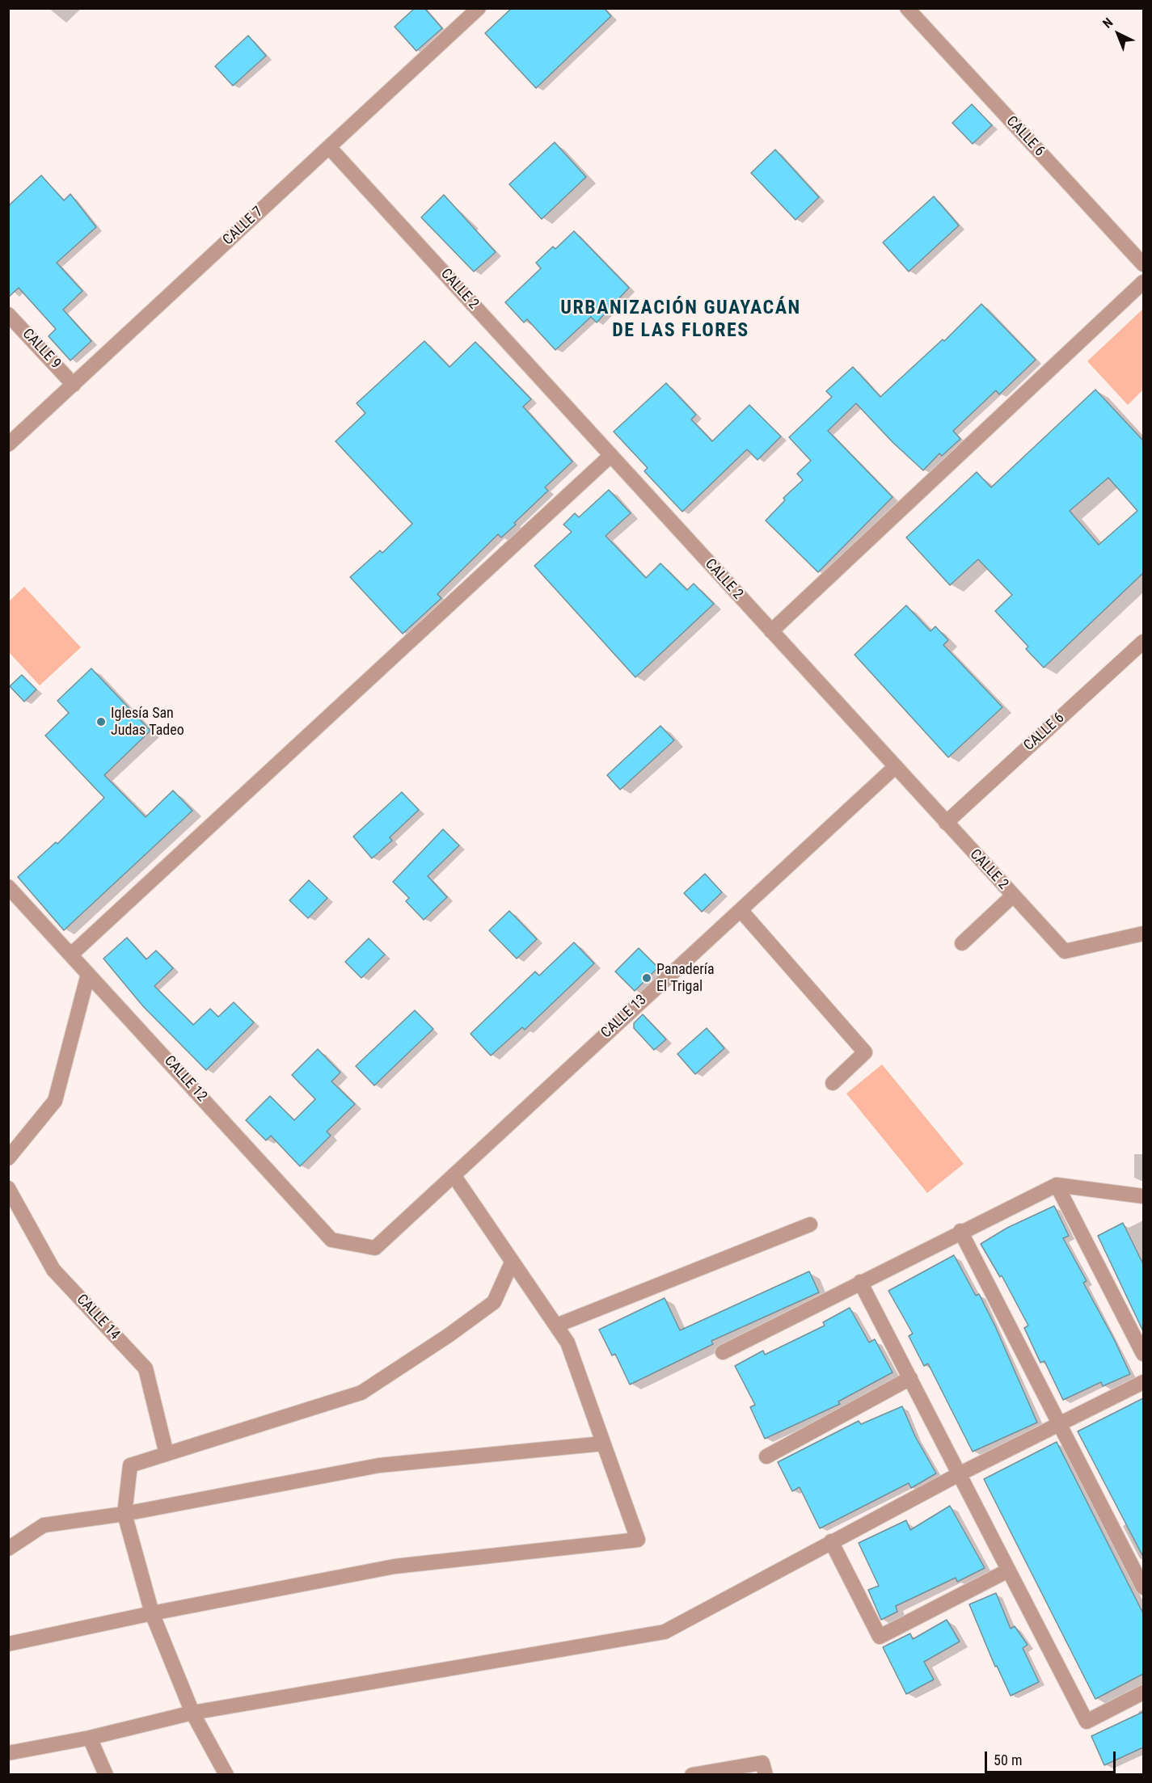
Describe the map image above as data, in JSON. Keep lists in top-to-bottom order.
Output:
{
  "streets": {
    "street": [
      "CALLE 6",
      "CALLE 7",
      "CALLE 2",
      "CALLE 9",
      "CALLE 13",
      "CALLE 12",
      "CALLE 14"
    ]
  },
  "crossings": [
    ["CALLE 6", "CALLE 2"],
    ["CALLE 7", "CALLE 2"],
    ["CALLE 7", "CALLE 9"],
    ["CALLE 2", "CALLE 13"],
    ["CALLE 13", "CALLE 12"]
  ],
  "districts": ["URBANIZACIÓN GUAYACÁN DE LAS FLORES"],
  "places": ["Iglesía San Judas Tadeo", "Panadería El Trigal"],
  "scale_bar": "50 m",
  "north": "top left"
}
